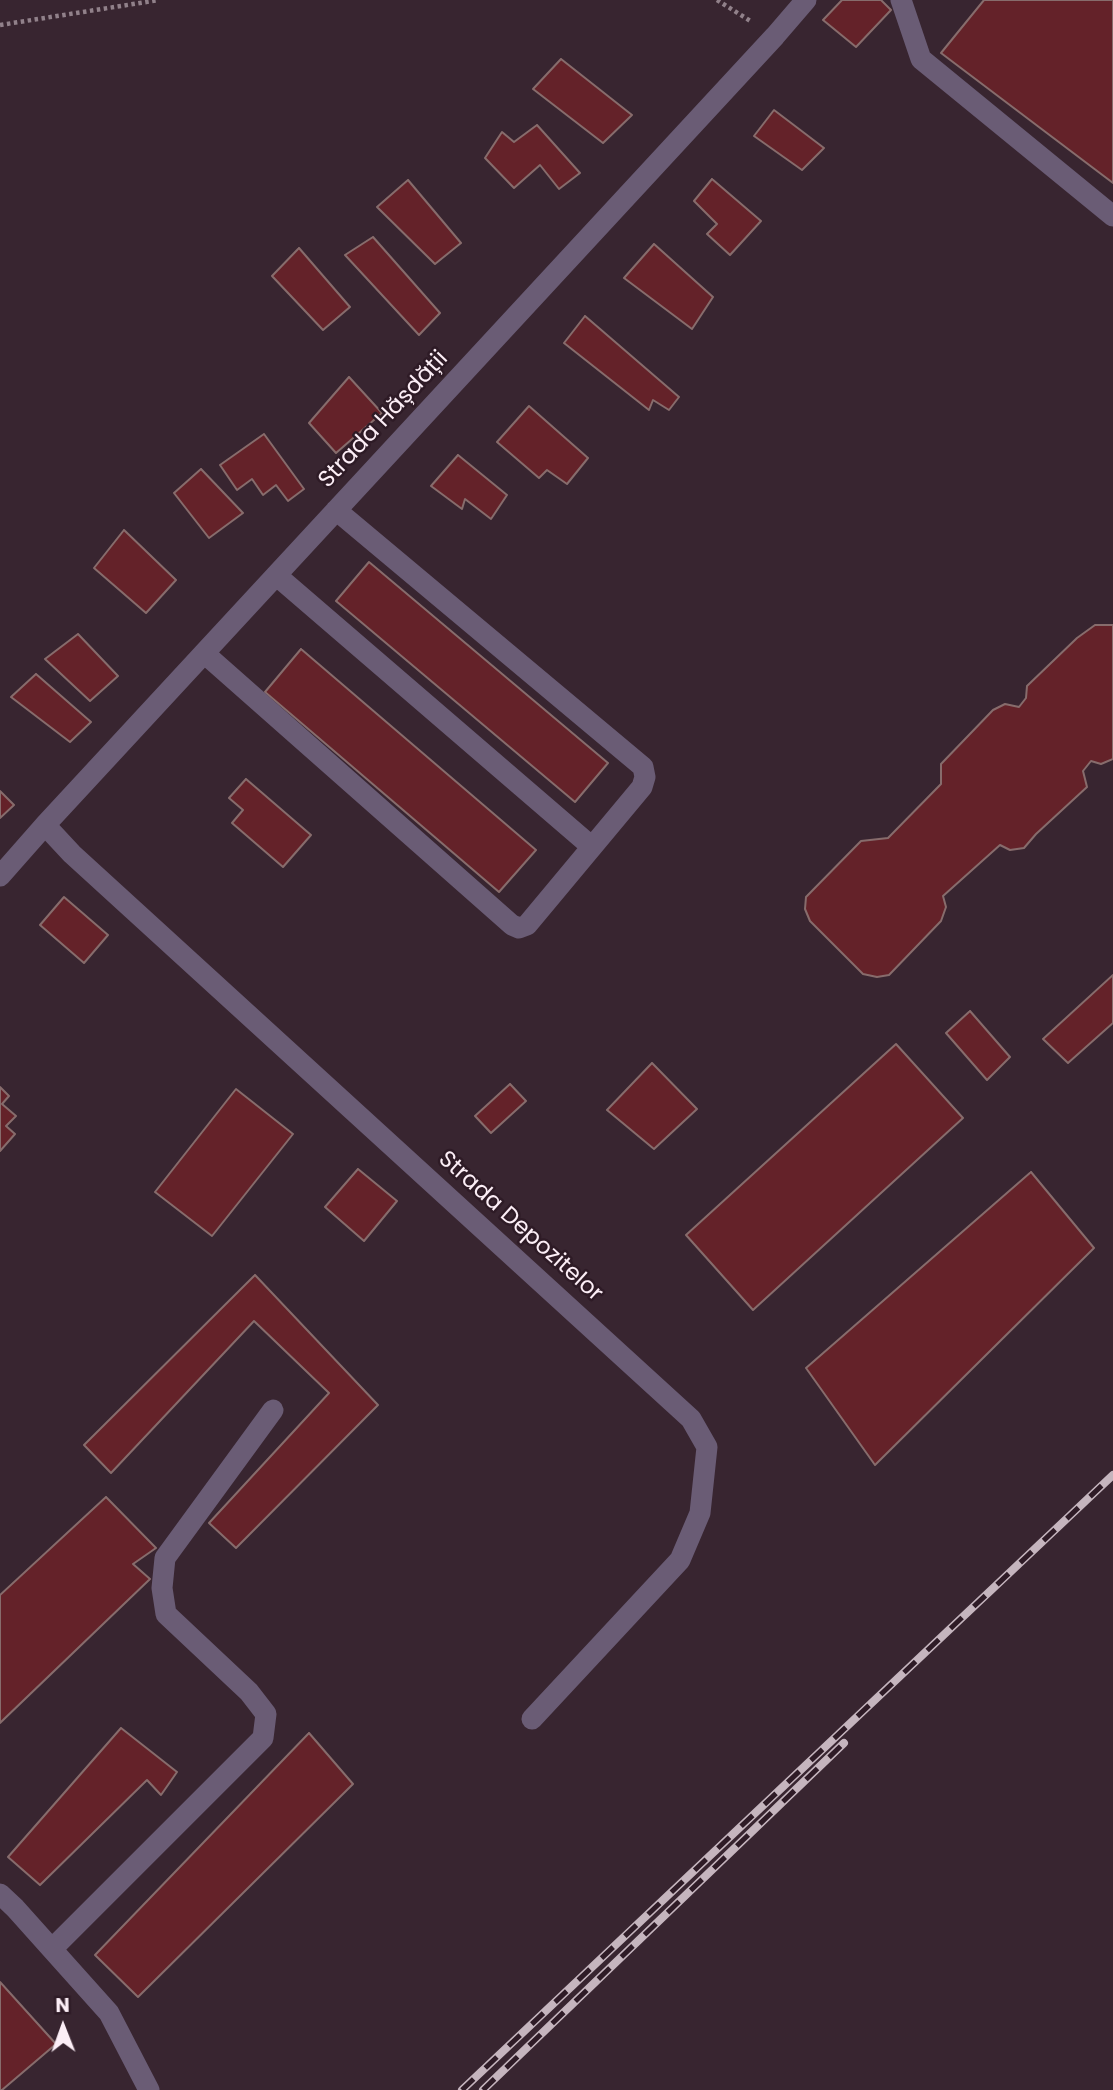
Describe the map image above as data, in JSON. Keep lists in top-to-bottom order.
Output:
{
  "streets": {
    "street": ["Strada Hășdății", "Strada Depozitelor"]
  },
  "crossings": [
    ["Strada Hășdății", "Strada Depozitelor"]
  ],
  "north": "top"
}
